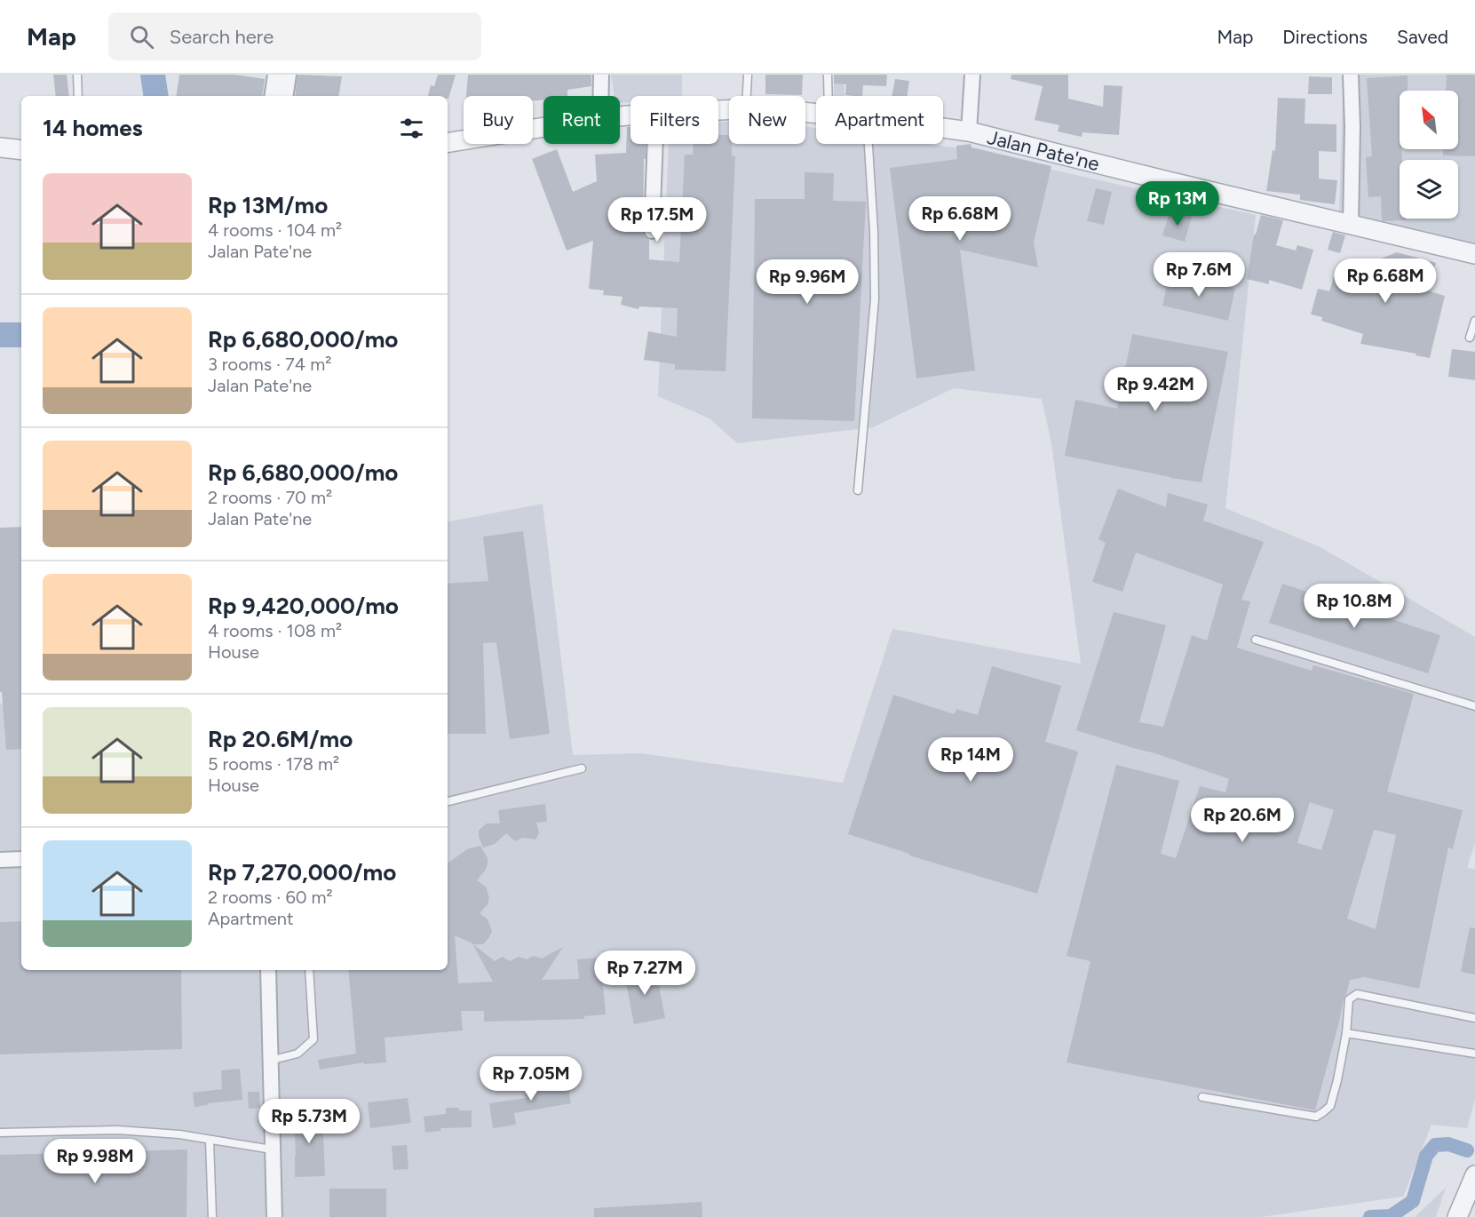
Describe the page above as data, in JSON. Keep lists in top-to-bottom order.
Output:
{
  "streets": {
    "street": ["Jalan Pate'ne"]
  },
  "north": "top left",
  "page": {
    "header": "Map",
    "search": "Search here",
    "nav": ["Map", "Directions", "Saved"],
    "chip": [
      "Buy",
      "Rent",
      "Filters",
      "New",
      "Apartment"
    ],
    "heading": "14 homes",
    "list": [
      {
        "name": "Rp 13M/mo",
        "note": "4 rooms · 104 m² · Jalan Pate'ne"
      },
      {
        "name": "Rp 6,680,000/mo",
        "note": "3 rooms · 74 m² · Jalan Pate'ne"
      },
      {
        "name": "Rp 6,680,000/mo",
        "note": "2 rooms · 70 m² · Jalan Pate'ne"
      },
      {
        "name": "Rp 9,420,000/mo",
        "note": "4 rooms · 108 m² · House"
      },
      {
        "name": "Rp 20.6M/mo",
        "note": "5 rooms · 178 m² · House"
      },
      {
        "name": "Rp 7,270,000/mo",
        "note": "2 rooms · 60 m² · Apartment"
      }
    ],
    "price": [
      "Rp 13M",
      "Rp 6.68M",
      "Rp 17.5M",
      "Rp 7.6M",
      "Rp 6.68M",
      "Rp 9.96M",
      "Rp 9.42M",
      "Rp 10.8M",
      "Rp 14M",
      "Rp 20.6M",
      "Rp 7.27M",
      "Rp 7.05M",
      "Rp 5.73M",
      "Rp 9.98M"
    ]
  }
}
